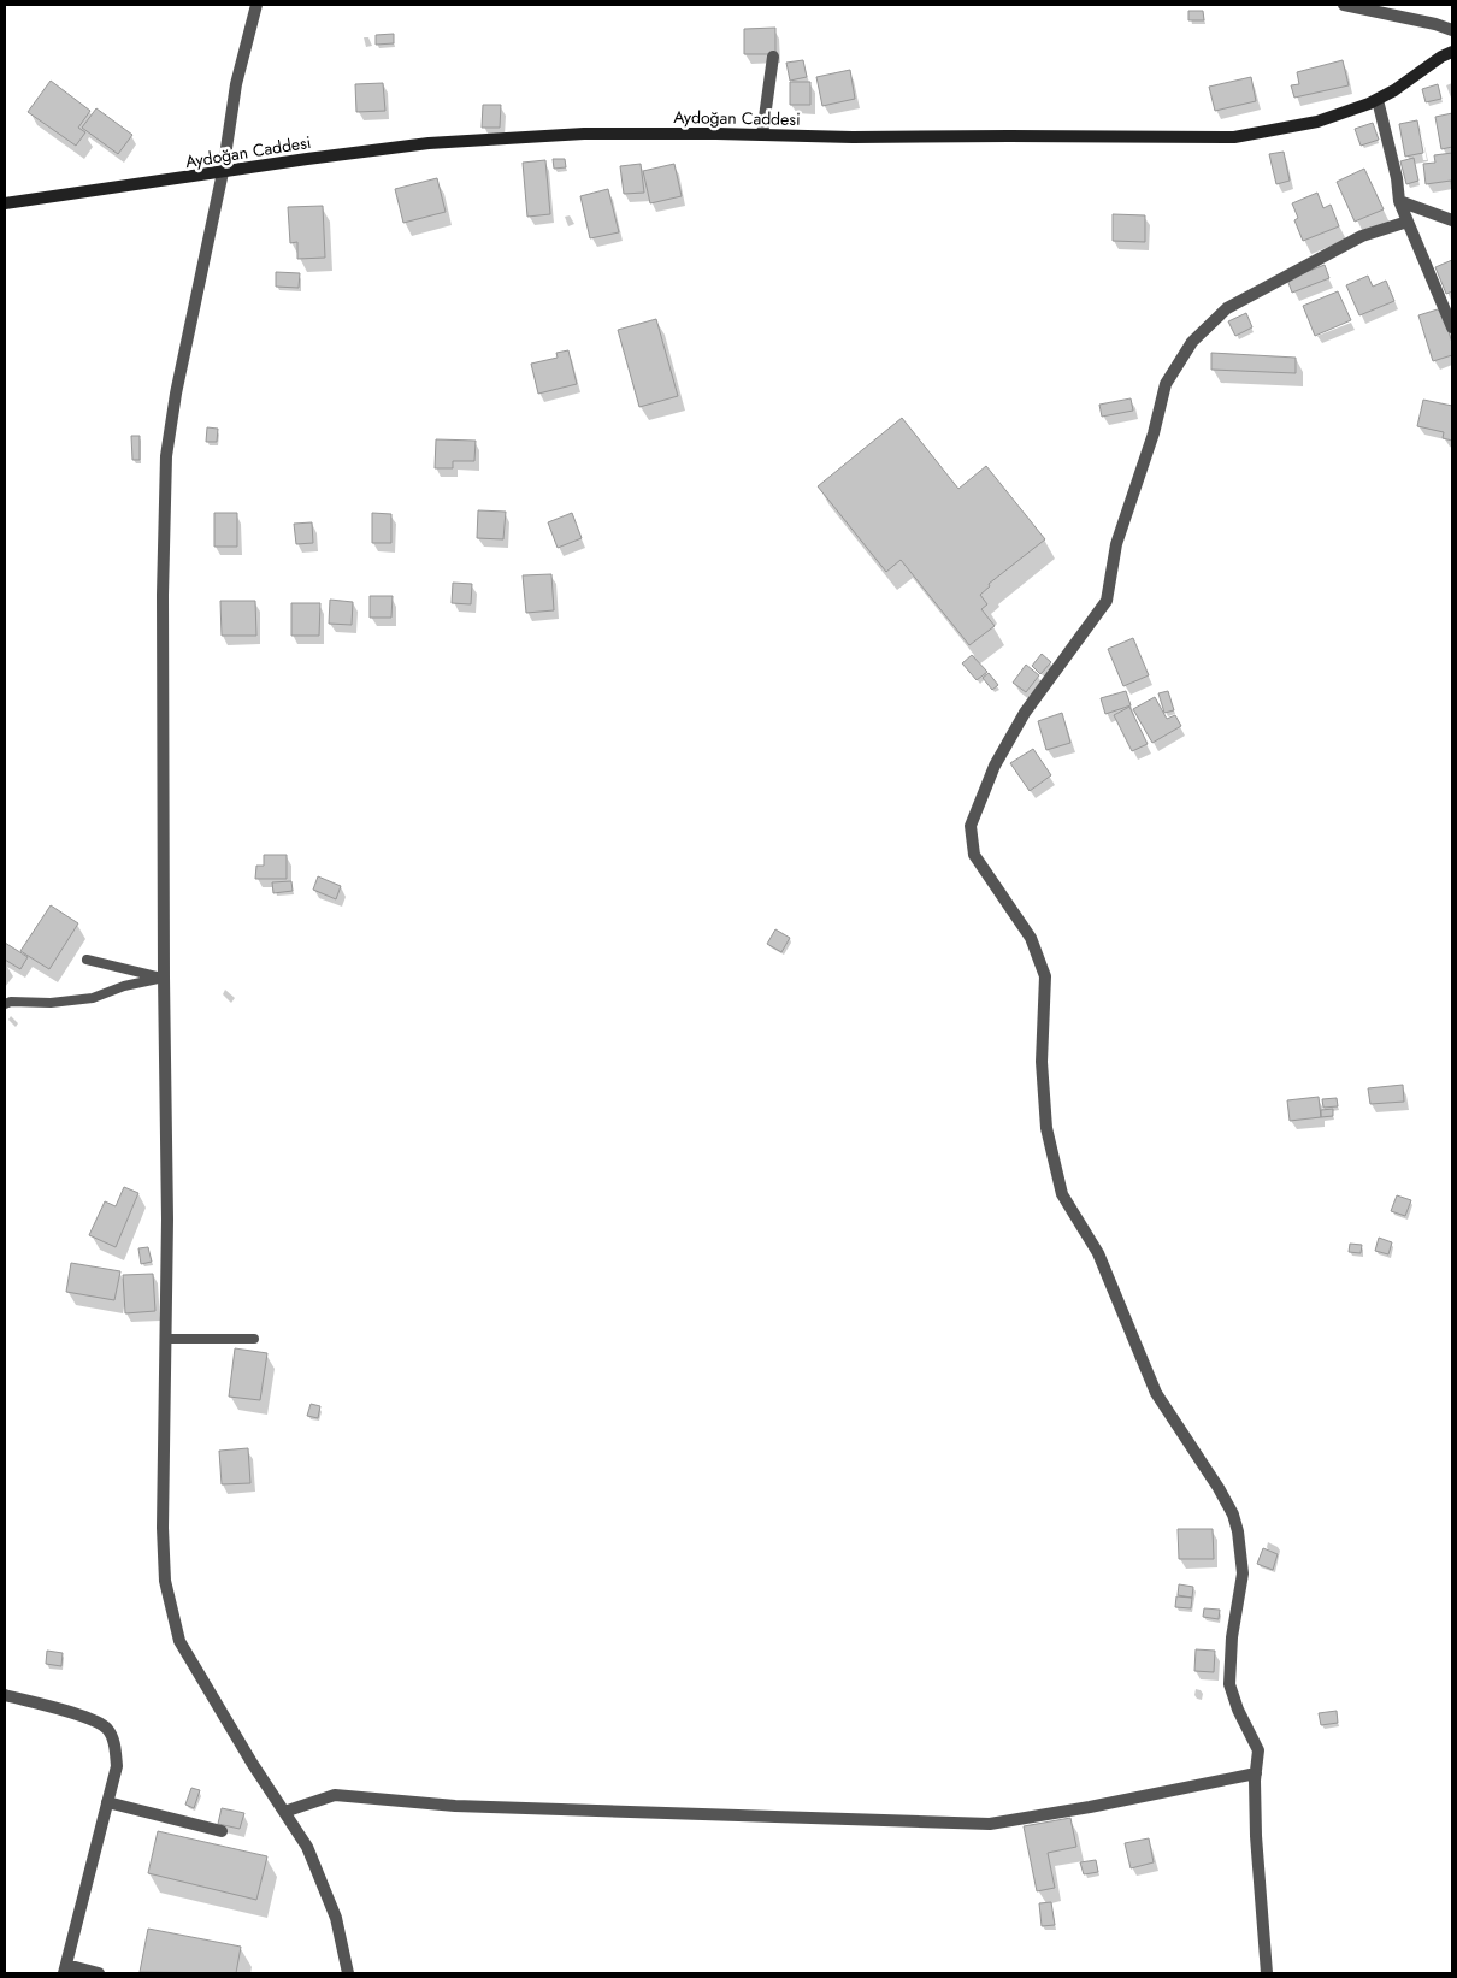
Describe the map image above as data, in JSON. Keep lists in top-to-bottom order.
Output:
{
  "streets": {
    "street": ["Aydoğan Caddesi"]
  }
}
